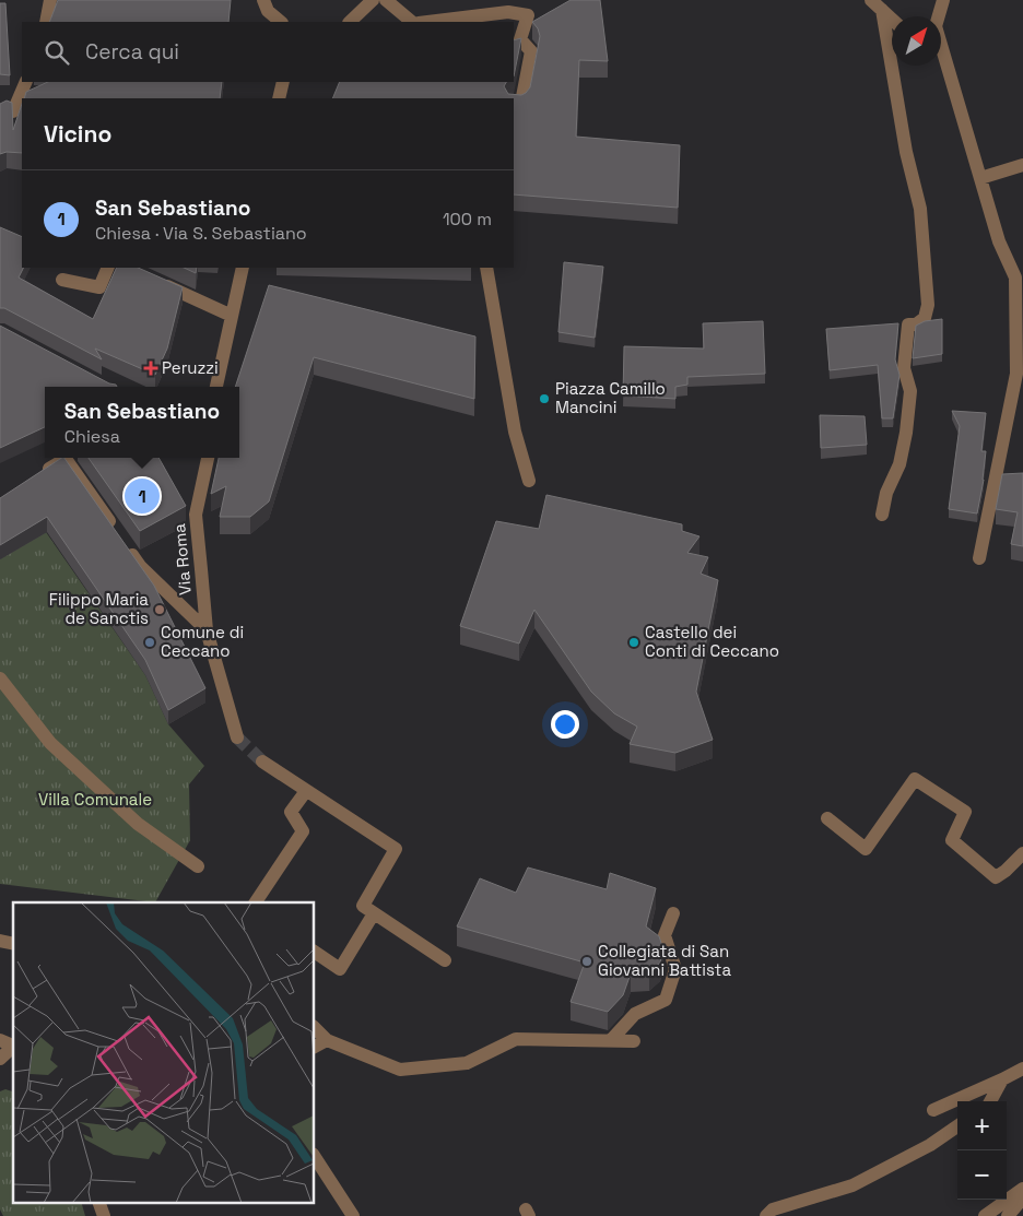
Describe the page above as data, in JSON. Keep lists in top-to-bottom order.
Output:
{
  "streets": {
    "street": ["Via Roma"]
  },
  "parks": ["Villa Comunale"],
  "places": {
    "health": ["Peruzzi"],
    "other": [
      "Piazza Camillo Mancini",
      "Filippo Maria de Sanctis",
      "Comune di Ceccano",
      "Castello dei Conti di Ceccano",
      "Collegiata di San Giovanni Battista"
    ]
  },
  "north": "top right",
  "page": {
    "search": "Cerca qui",
    "heading": "Vicino",
    "list": [
      {
        "mark": "1",
        "name": "San Sebastiano",
        "note": "Chiesa · Via S. Sebastiano",
        "value": "100 m"
      }
    ],
    "popup": ["San Sebastiano", "Chiesa"],
    "pins": "1",
    "map_buttons": ["+", "−"]
  }
}
